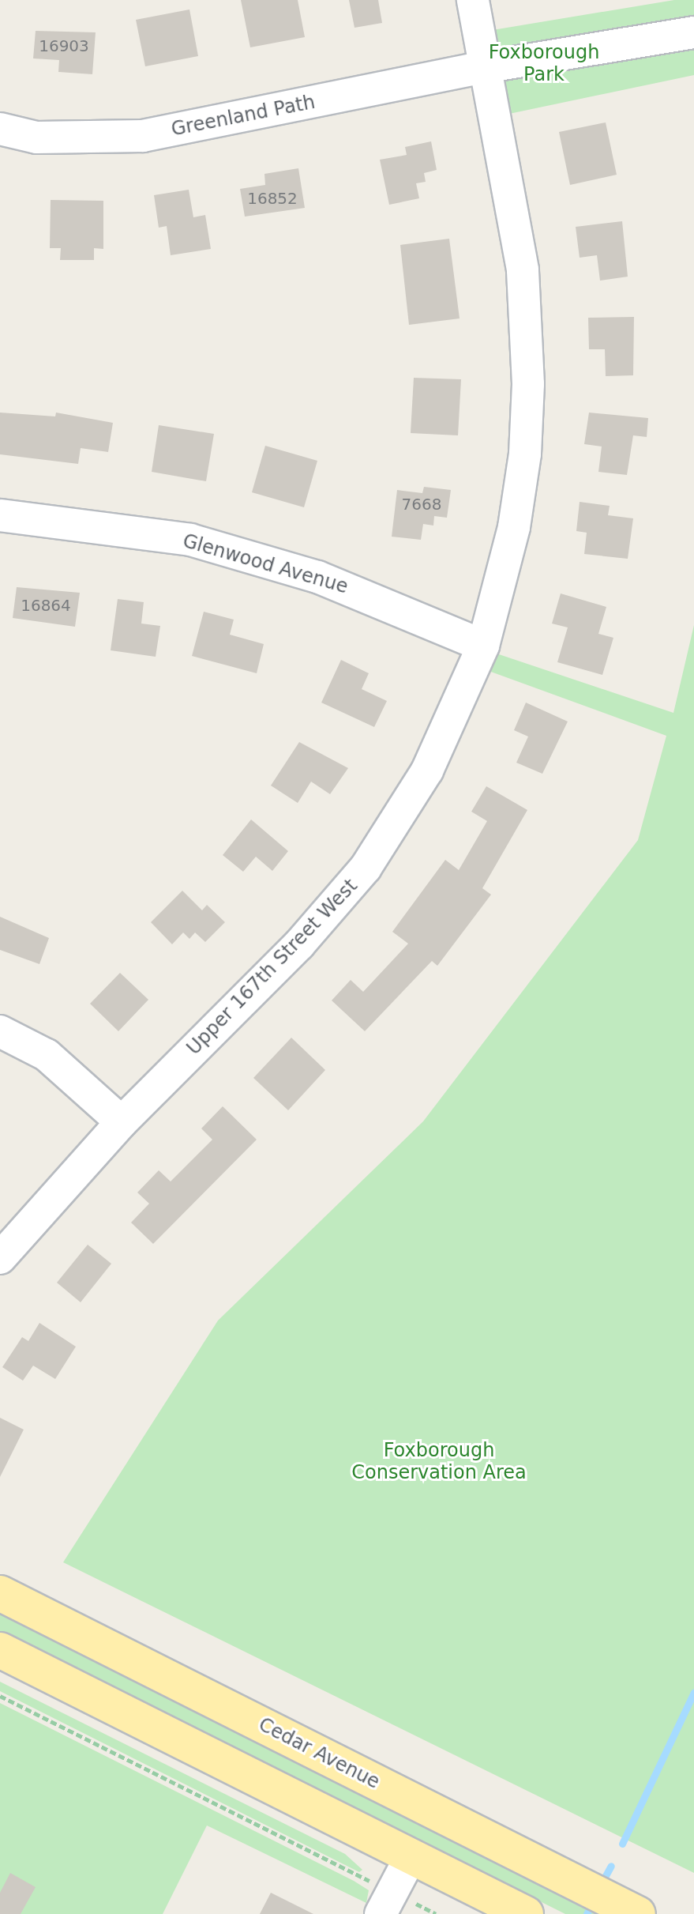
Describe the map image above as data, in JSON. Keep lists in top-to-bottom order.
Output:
{
  "streets": {
    "main road": ["Cedar Avenue"],
    "street": ["Greenland Path", "Glenwood Avenue", "Upper 167th Street West"]
  },
  "crossings": [
    ["Greenland Path", "Upper 167th Street West"],
    ["Glenwood Avenue", "Upper 167th Street West"]
  ],
  "parks": ["Foxborough Park", "Foxborough Conservation Area"],
  "house_numbers": [
    "16903",
    "16852",
    "7668",
    "16864"
  ]
}
